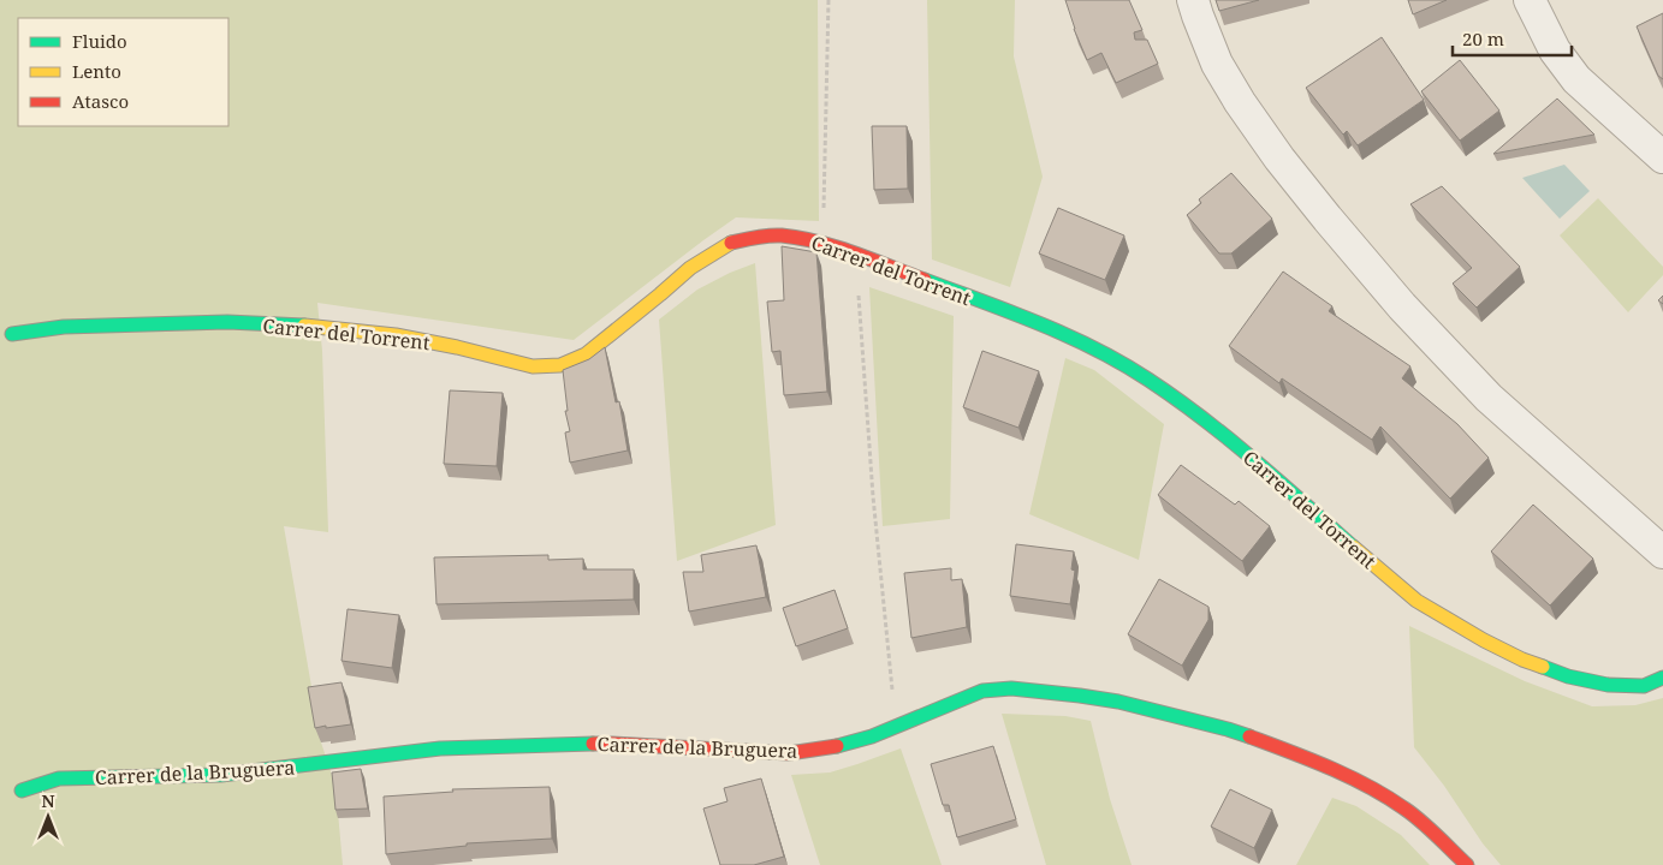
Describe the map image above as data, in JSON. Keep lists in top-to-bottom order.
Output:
{
  "streets": {
    "street": ["Carrer del Torrent", "Carrer de la Bruguera"]
  },
  "legend": ["Fluido", "Lento", "Atasco"],
  "scale_bar": "20 m",
  "north": "top"
}
